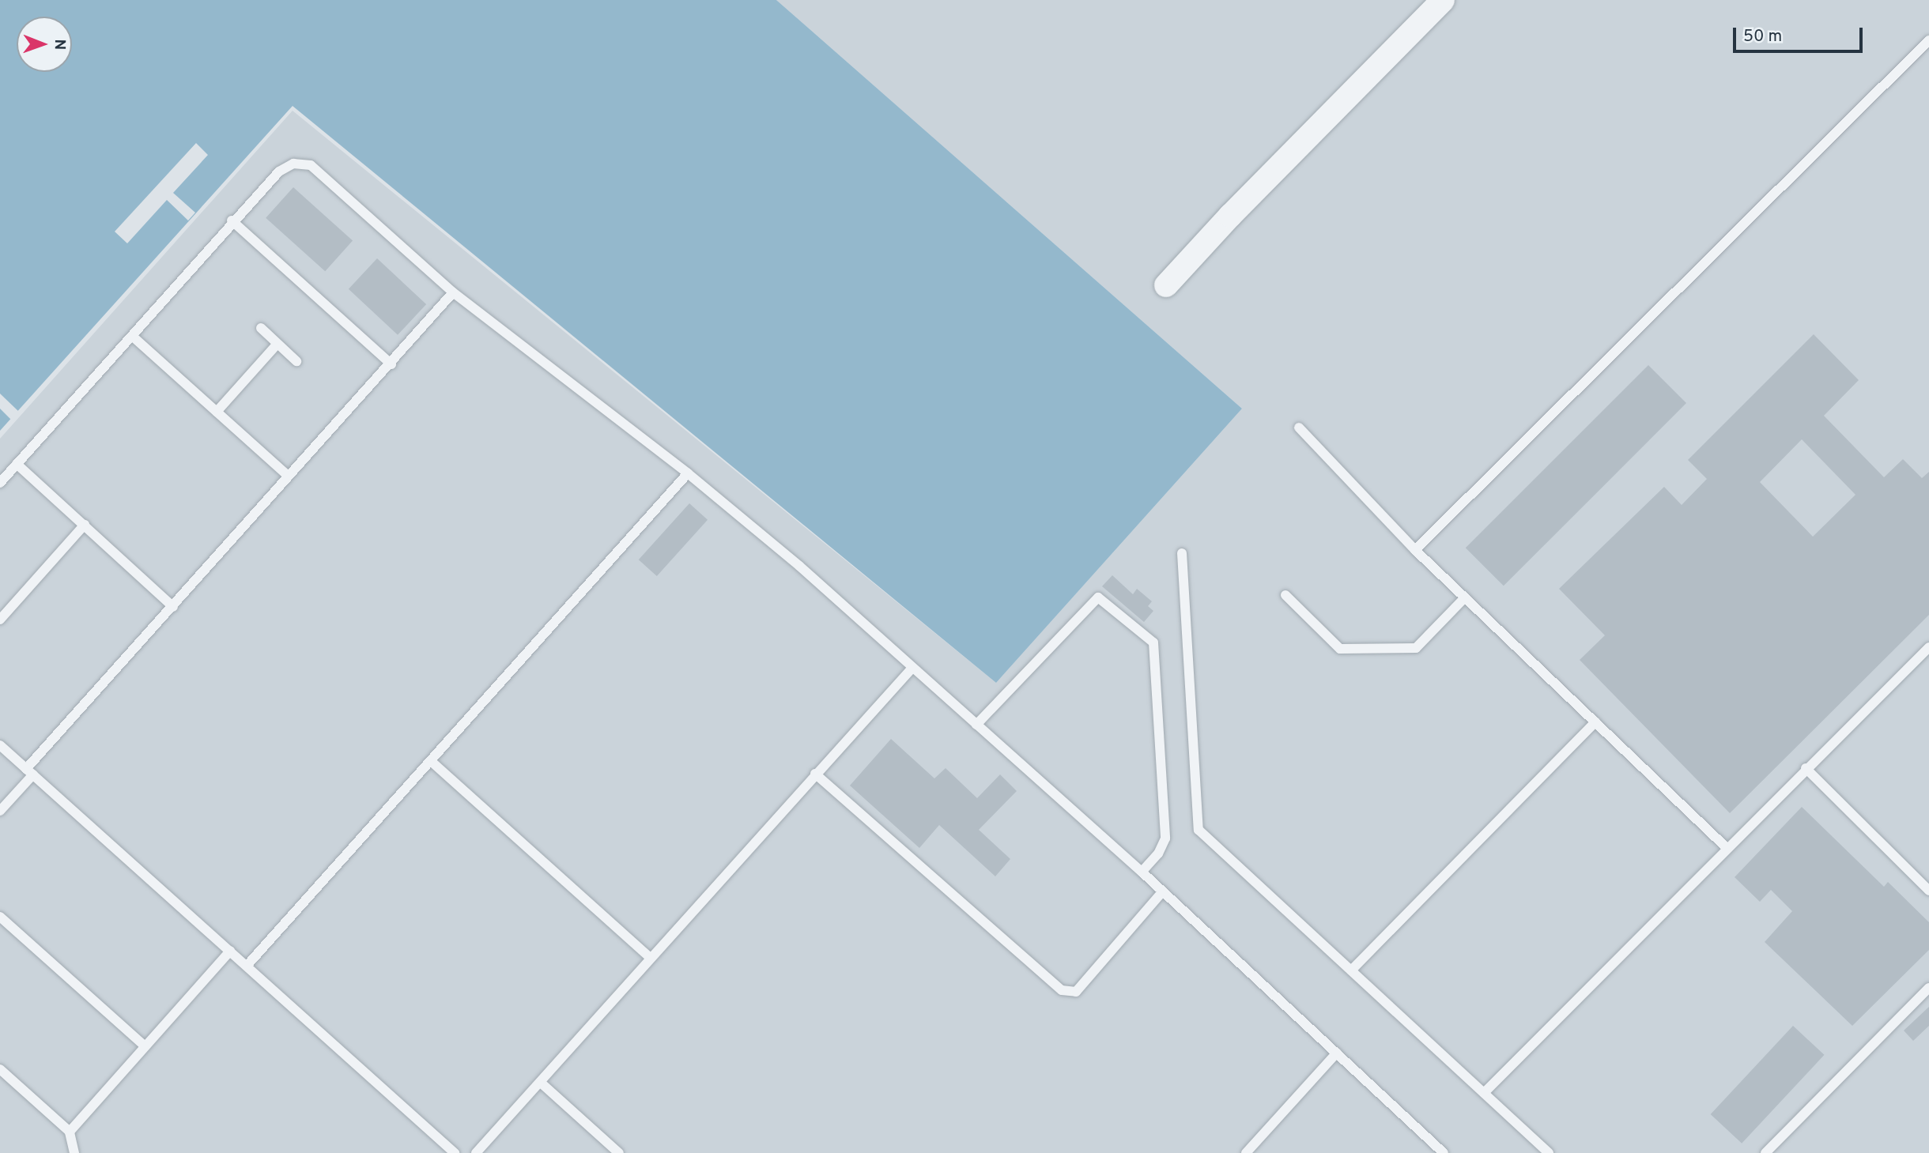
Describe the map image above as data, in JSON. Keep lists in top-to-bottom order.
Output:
{
  "scale_bar": "50 m",
  "north": "right"
}
